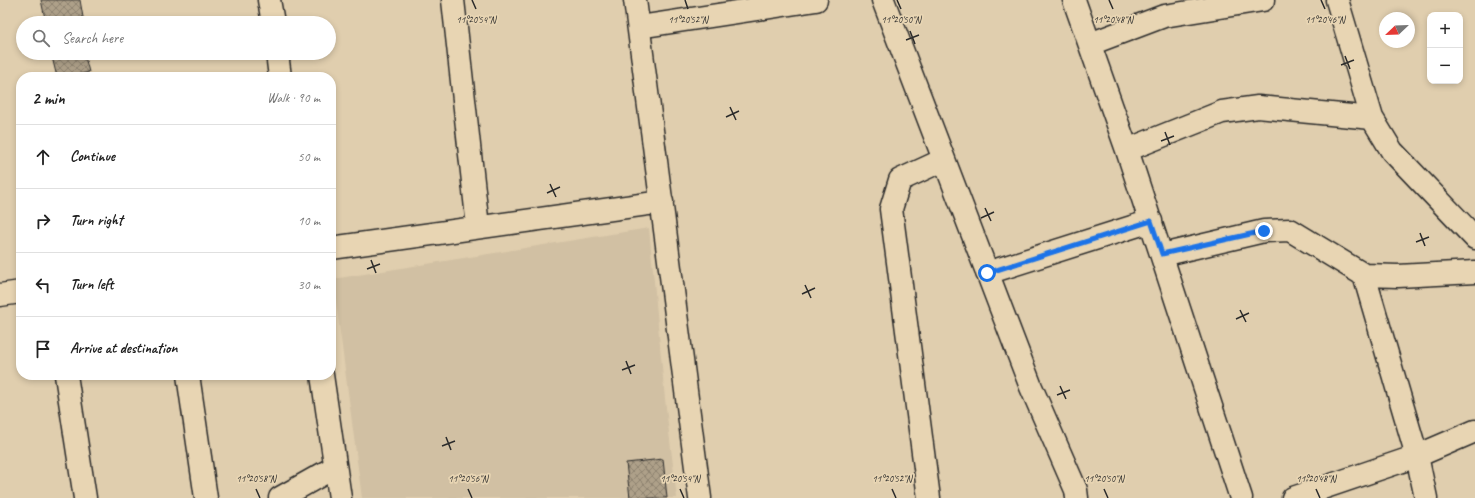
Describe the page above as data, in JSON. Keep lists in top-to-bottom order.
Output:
{
  "north": "bottom left",
  "page": {
    "map_buttons": ["+", "−"],
    "search": "Search here",
    "heading": ["2 min", "Walk · 90 m"],
    "list": [
      ["Continue", "50 m"],
      ["Turn right", "10 m"],
      ["Turn left", "30 m"],
      "Arrive at destination"
    ]
  },
  "coordinates": [
    "11°20'54\"N",
    "11°20'52\"N",
    "11°20'50\"N",
    "11°20'48\"N",
    "11°20'46\"N",
    "11°20'58\"N",
    "11°20'56\"N"
  ]
}
